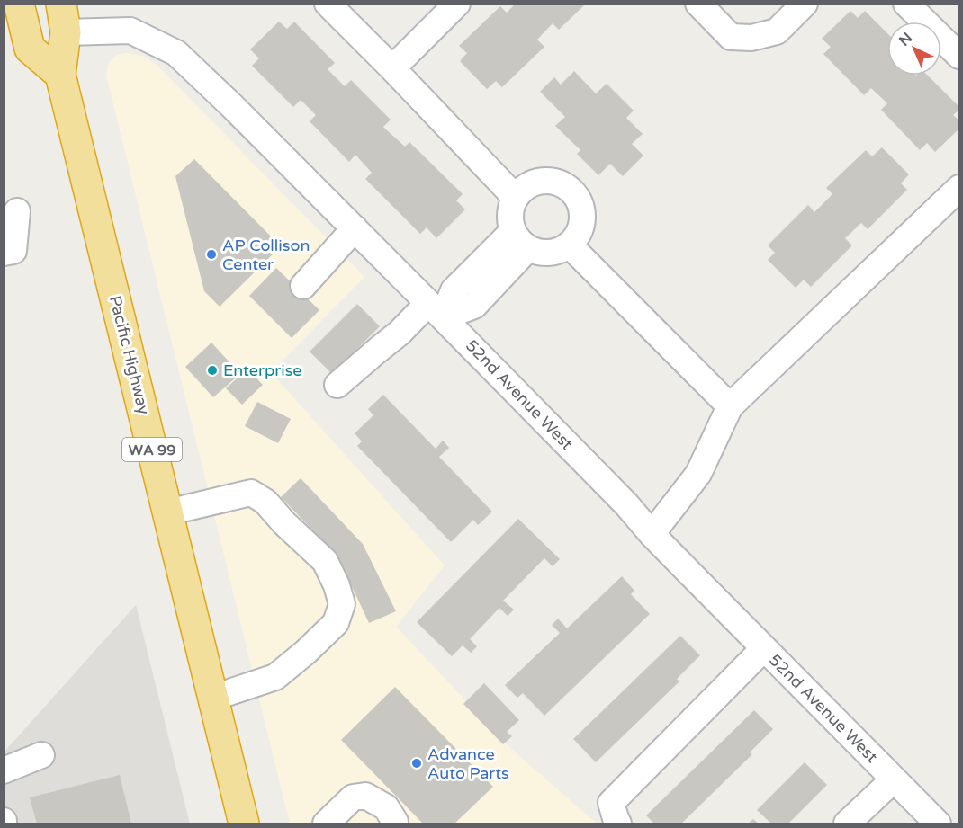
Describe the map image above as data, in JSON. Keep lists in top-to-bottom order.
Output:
{
  "streets": {
    "highway": ["Pacific Highway", "WA 99"],
    "street": ["52nd Avenue West"]
  },
  "crossings": [
    ["Pacific Highway", "52nd Avenue West"]
  ],
  "places": ["AP Collison Center", "Enterprise", "Advance Auto Parts"],
  "north": "top left"
}
